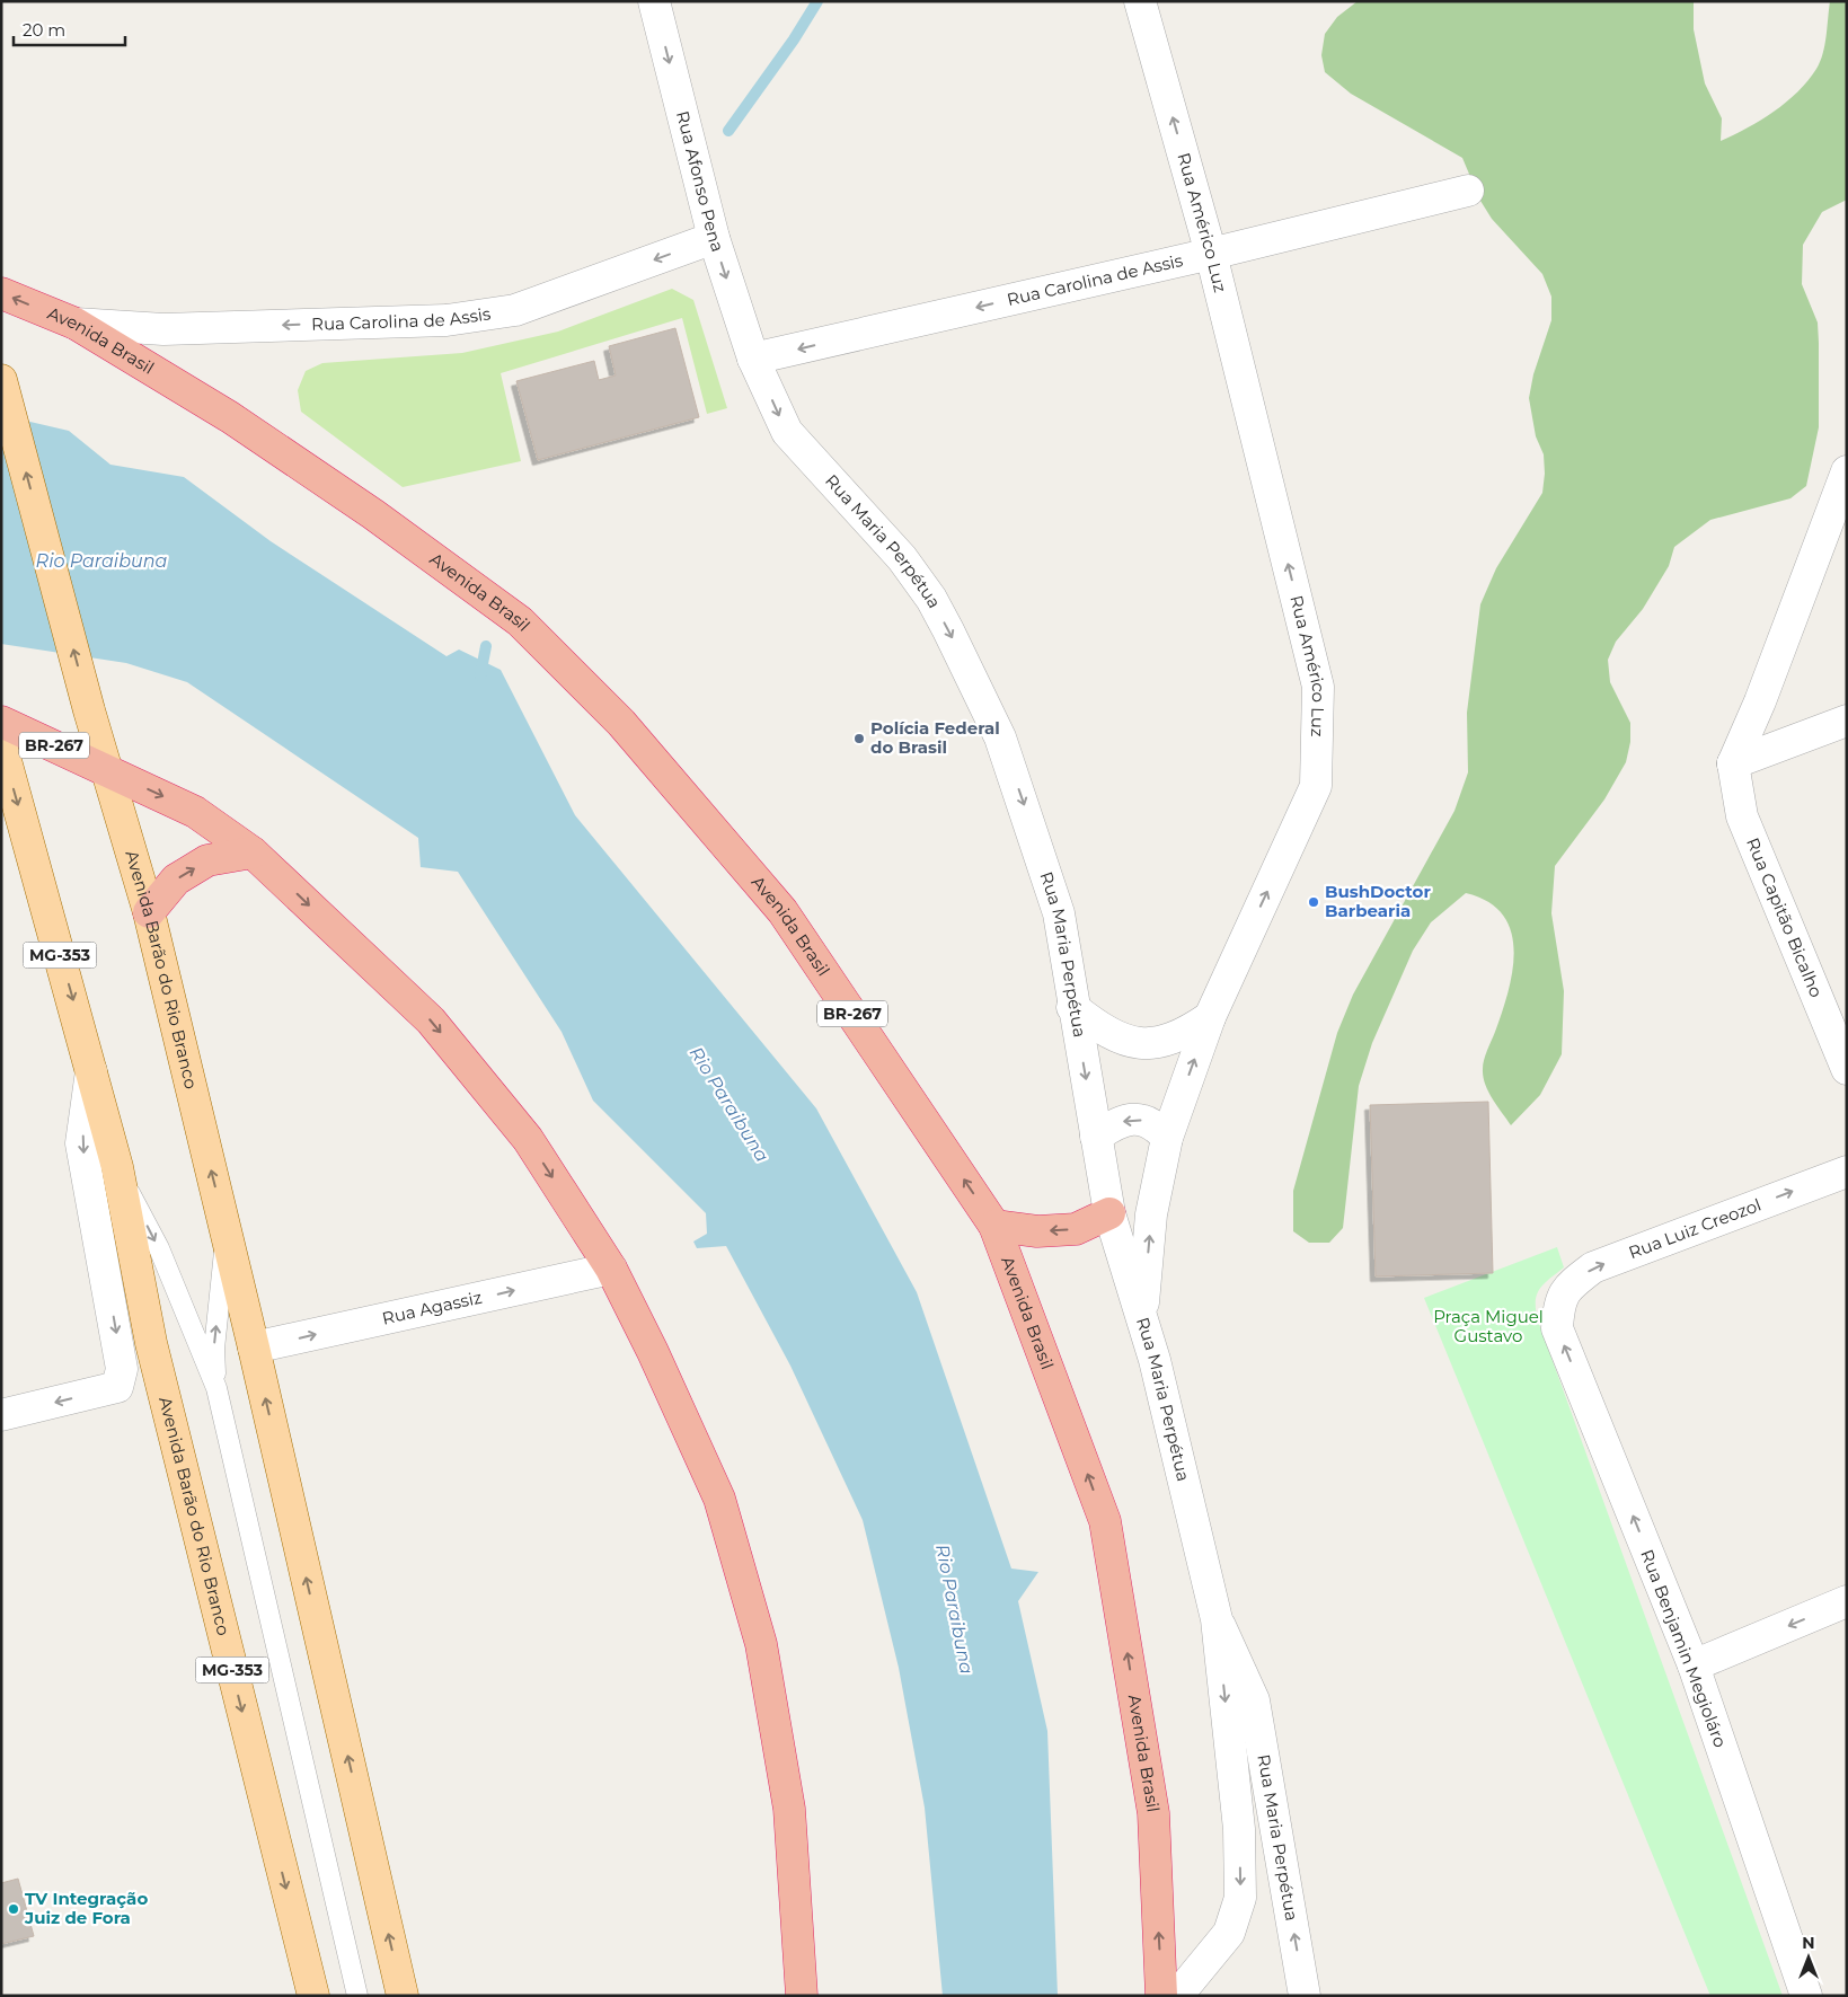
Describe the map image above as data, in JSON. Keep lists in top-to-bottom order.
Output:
{
  "streets": {
    "highway": ["Avenida Brasil", "BR-267"],
    "main road": ["MG-353", "Avenida Barão do Rio Branco"],
    "street": [
      "Rua Afonso Pena",
      "Rua Américo Luz",
      "Rua Carolina de Assis",
      "Rua Maria Perpétua",
      "Rua Capitão Bicalho",
      "Rua Luiz Creozol",
      "Rua Agassiz",
      "Rua Benjamin Megioláro"
    ]
  },
  "crossings": [
    ["Rua Afonso Pena", "Rua Carolina de Assis"],
    ["Rua Afonso Pena", "Rua Maria Perpétua"],
    ["Rua Américo Luz", "Rua Carolina de Assis"],
    ["Rua Américo Luz", "Rua Maria Perpétua"],
    ["Rua Carolina de Assis", "Avenida Brasil"],
    ["Rua Carolina de Assis", "Rua Maria Perpétua"],
    ["BR-267", "Avenida Barão do Rio Branco"],
    ["BR-267", "Rua Agassiz"],
    ["Avenida Barão do Rio Branco", "Rua Agassiz"],
    ["Rua Luiz Creozol", "Rua Benjamin Megioláro"]
  ],
  "one_way": [
    "Rua Afonso Pena",
    "Rua Américo Luz",
    "Rua Carolina de Assis",
    "Avenida Brasil",
    "Rua Luiz Creozol",
    "Rua Agassiz",
    "Rua Benjamin Megioláro"
  ],
  "water": ["Rio Paraibuna"],
  "parks": ["Praça Miguel Gustavo"],
  "places": ["Polícia Federal do Brasil", "BushDoctor Barbearia", "TV Integração Juiz de Fora"],
  "scale_bar": "20 m",
  "north": "top"
}
